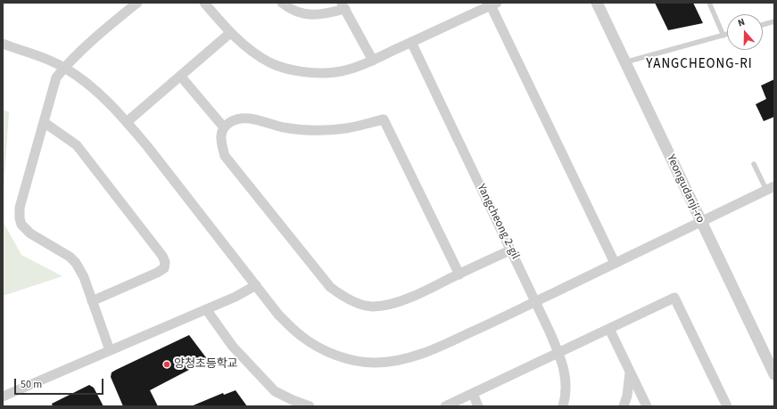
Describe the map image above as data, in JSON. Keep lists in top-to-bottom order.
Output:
{
  "streets": {
    "street": ["Yeongudanji-ro", "Yangcheong 2-gil"]
  },
  "districts": ["YANGCHEONG-RI"],
  "places": ["양청초등학교"],
  "scale_bar": "50 m",
  "north": "top"
}
